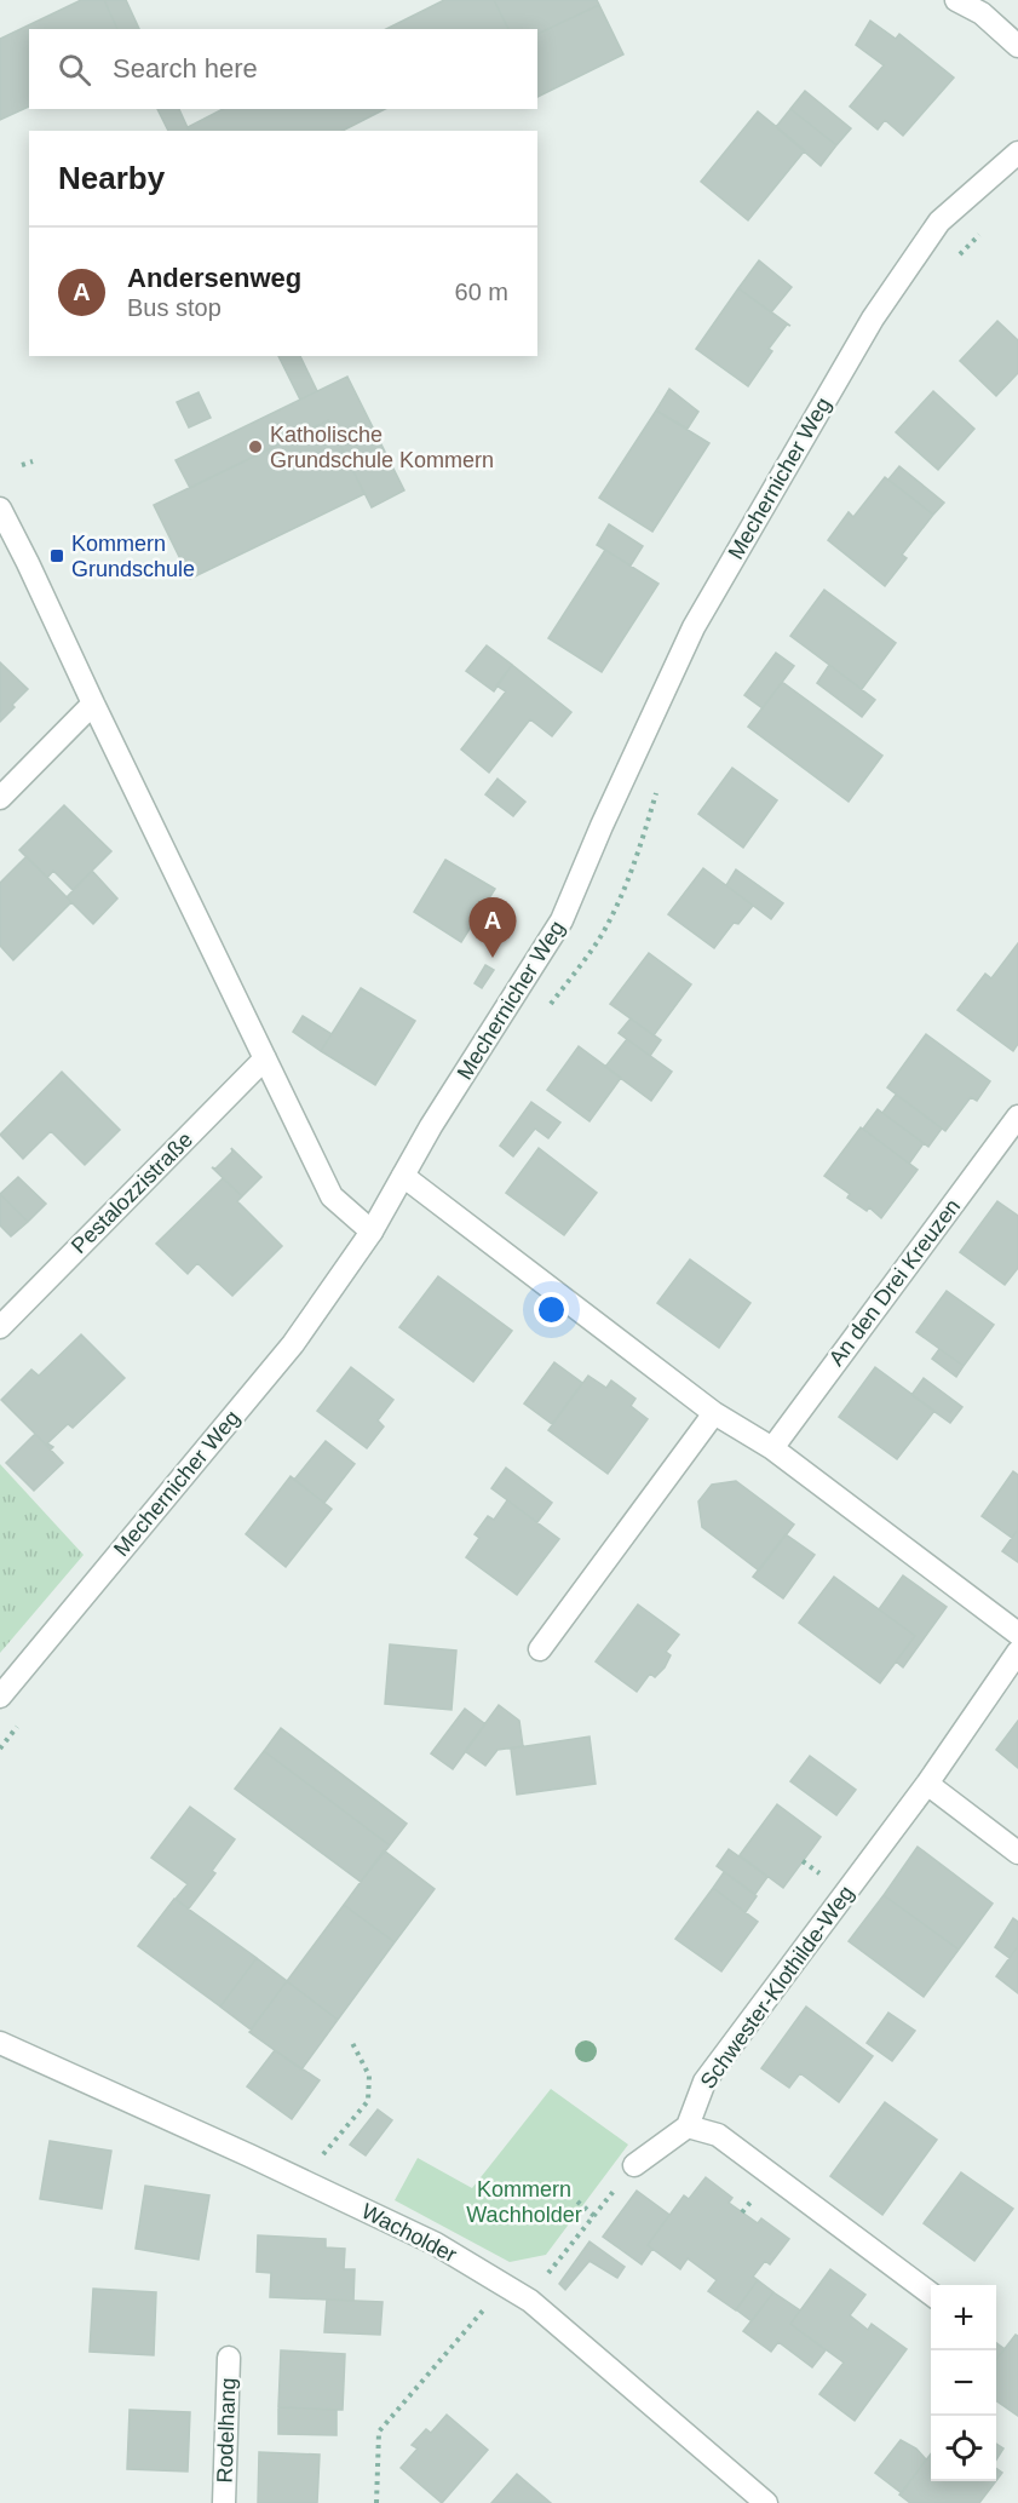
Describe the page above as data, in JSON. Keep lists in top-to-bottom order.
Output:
{
  "streets": {
    "street": [
      "Mechernicher Weg",
      "Pestalozzistraße",
      "An den Drei Kreuzen",
      "Schwester-Klothilde-Weg",
      "Wacholder",
      "Rodelhang"
    ]
  },
  "parks": ["Kommern Wachholder"],
  "places": {
    "other": ["Katholische Grundschule Kommern"],
    "transit": ["Kommern Grundschule"]
  },
  "page": {
    "search": "Search here",
    "heading": "Nearby",
    "list": [
      {
        "mark": "A",
        "name": "Andersenweg",
        "note": "Bus stop",
        "value": "60 m"
      }
    ],
    "pins": "A",
    "map_buttons": ["+", "−"]
  }
}
